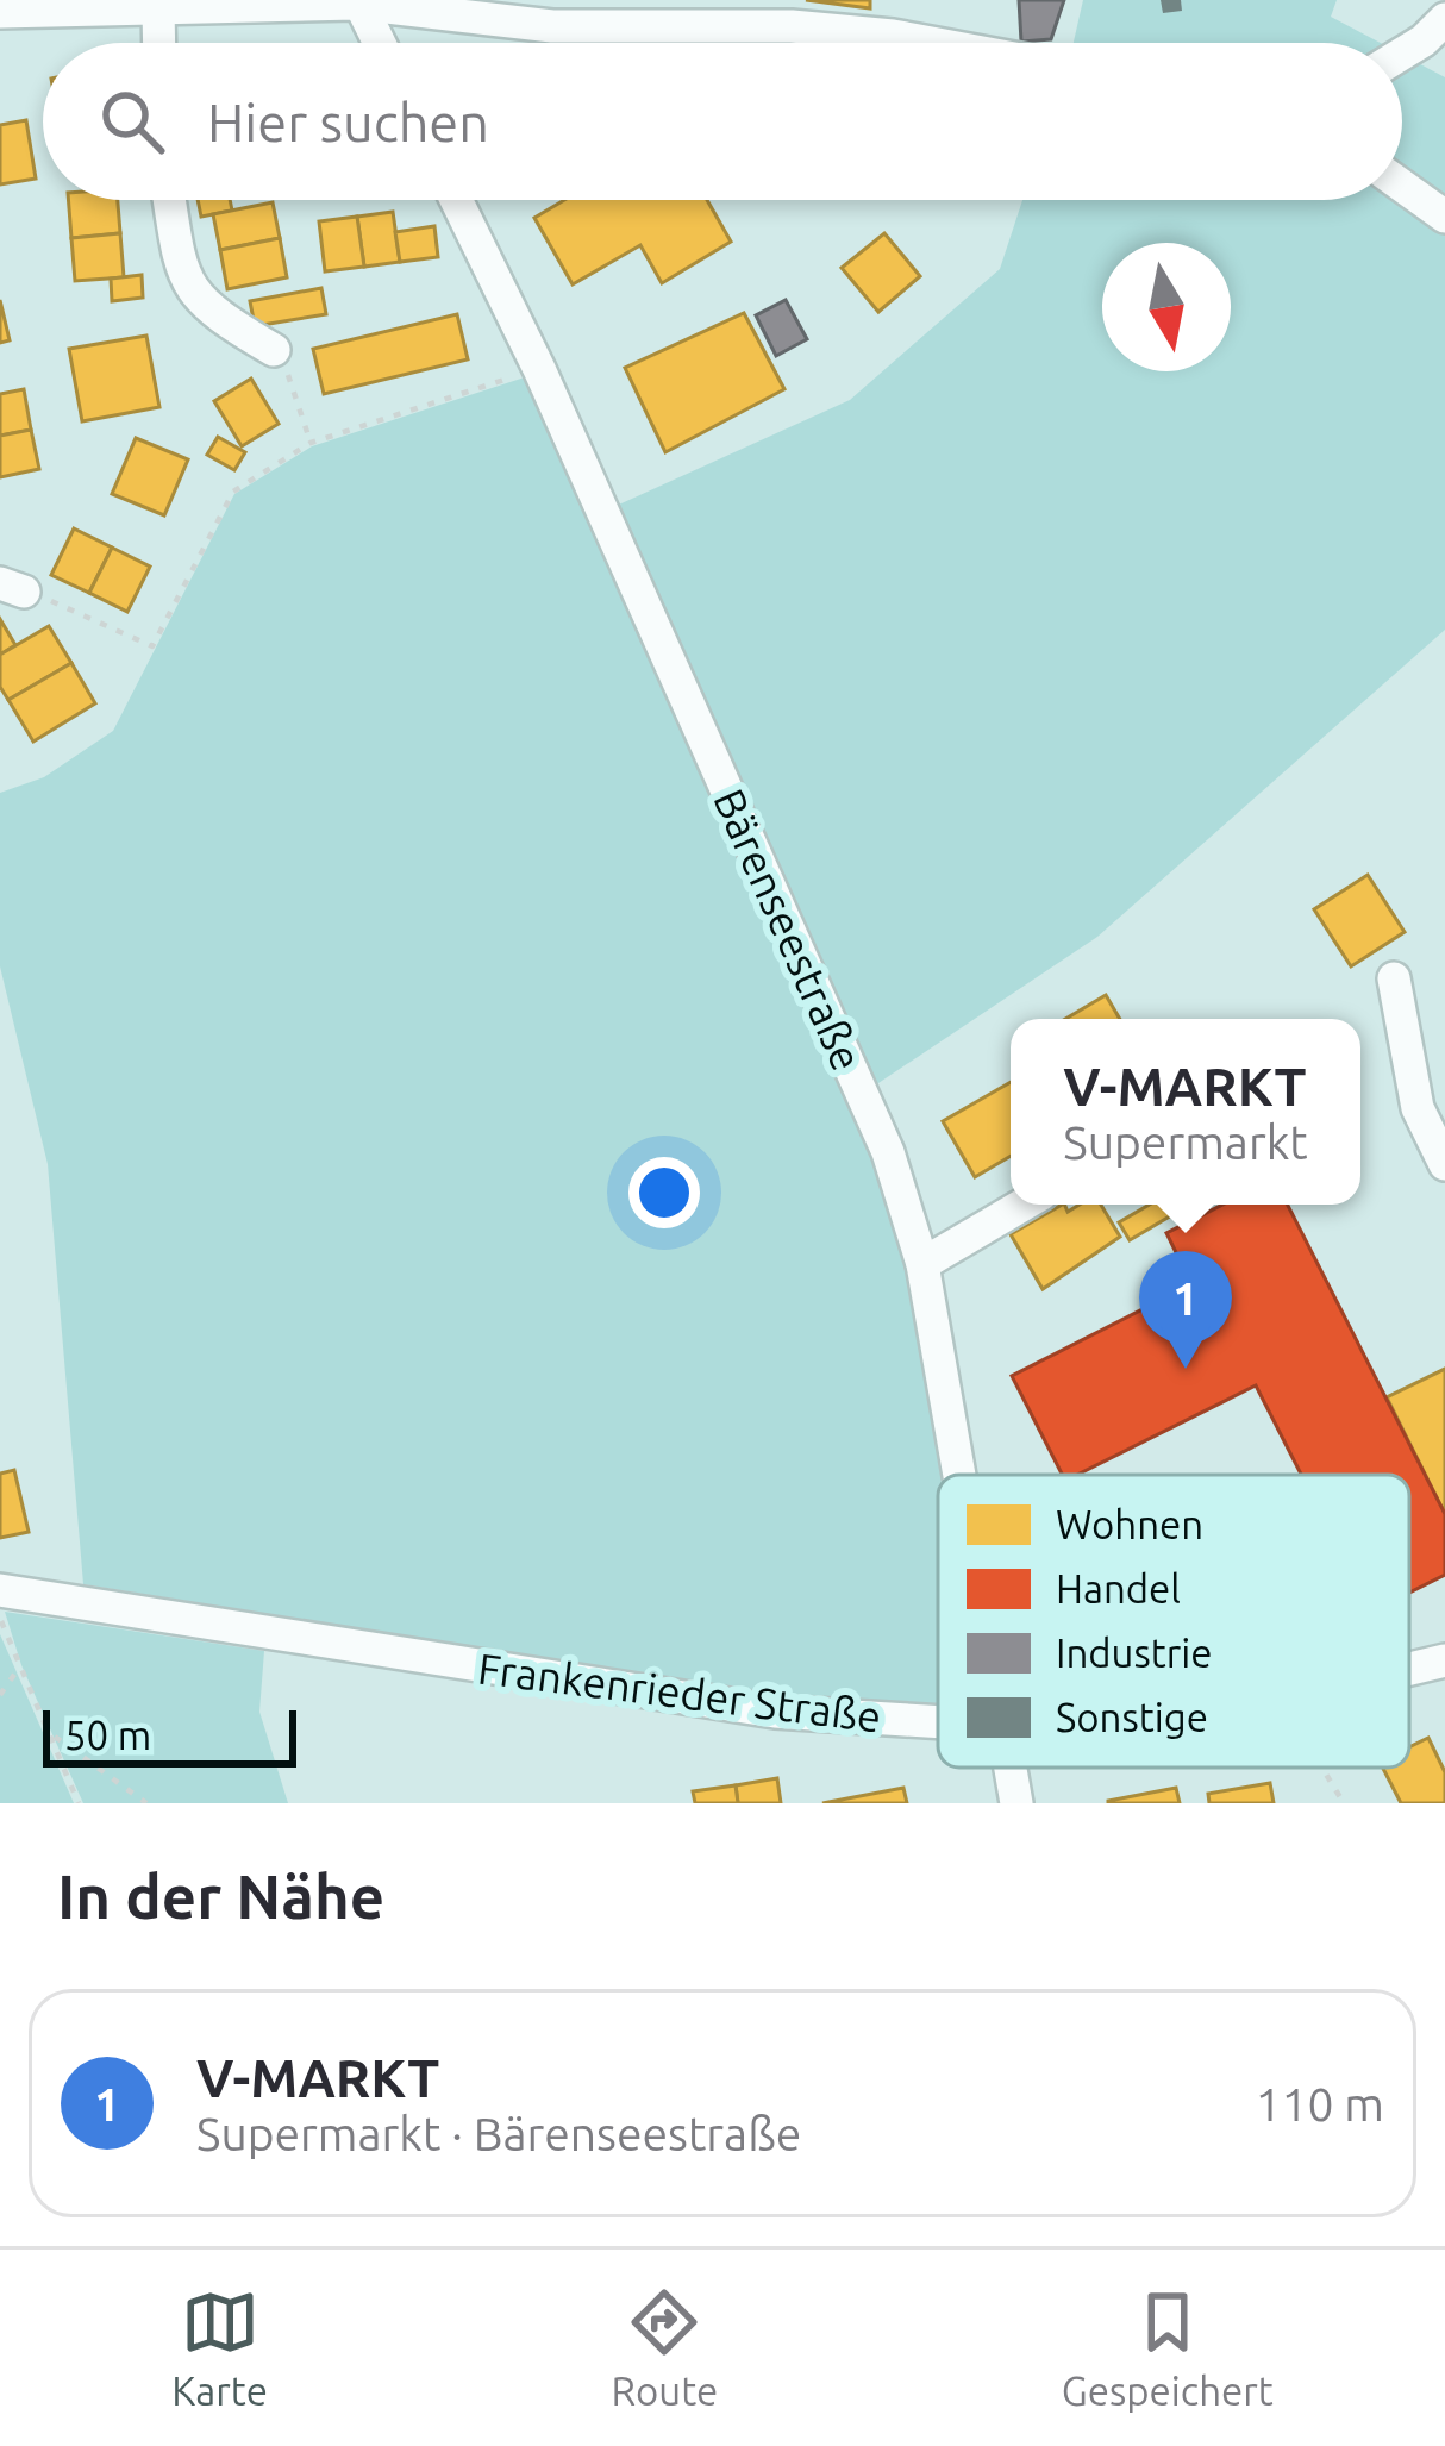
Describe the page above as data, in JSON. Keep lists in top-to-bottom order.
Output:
{
  "streets": {
    "street": ["Bärenseestraße", "Frankenrieder Straße"]
  },
  "legend": [
    "Wohnen",
    "Handel",
    "Industrie",
    "Sonstige"
  ],
  "scale_bar": "50 m",
  "north": "bottom",
  "page": {
    "search": "Hier suchen",
    "popup": ["V-MARKT", "Supermarkt"],
    "pins": "1",
    "scale": "50 m",
    "heading": "In der Nähe",
    "list": [
      {
        "mark": "1",
        "name": "V-MARKT",
        "note": "Supermarkt · Bärenseestraße",
        "value": "110 m"
      }
    ],
    "nav": ["Karte", "Route", "Gespeichert"]
  }
}
